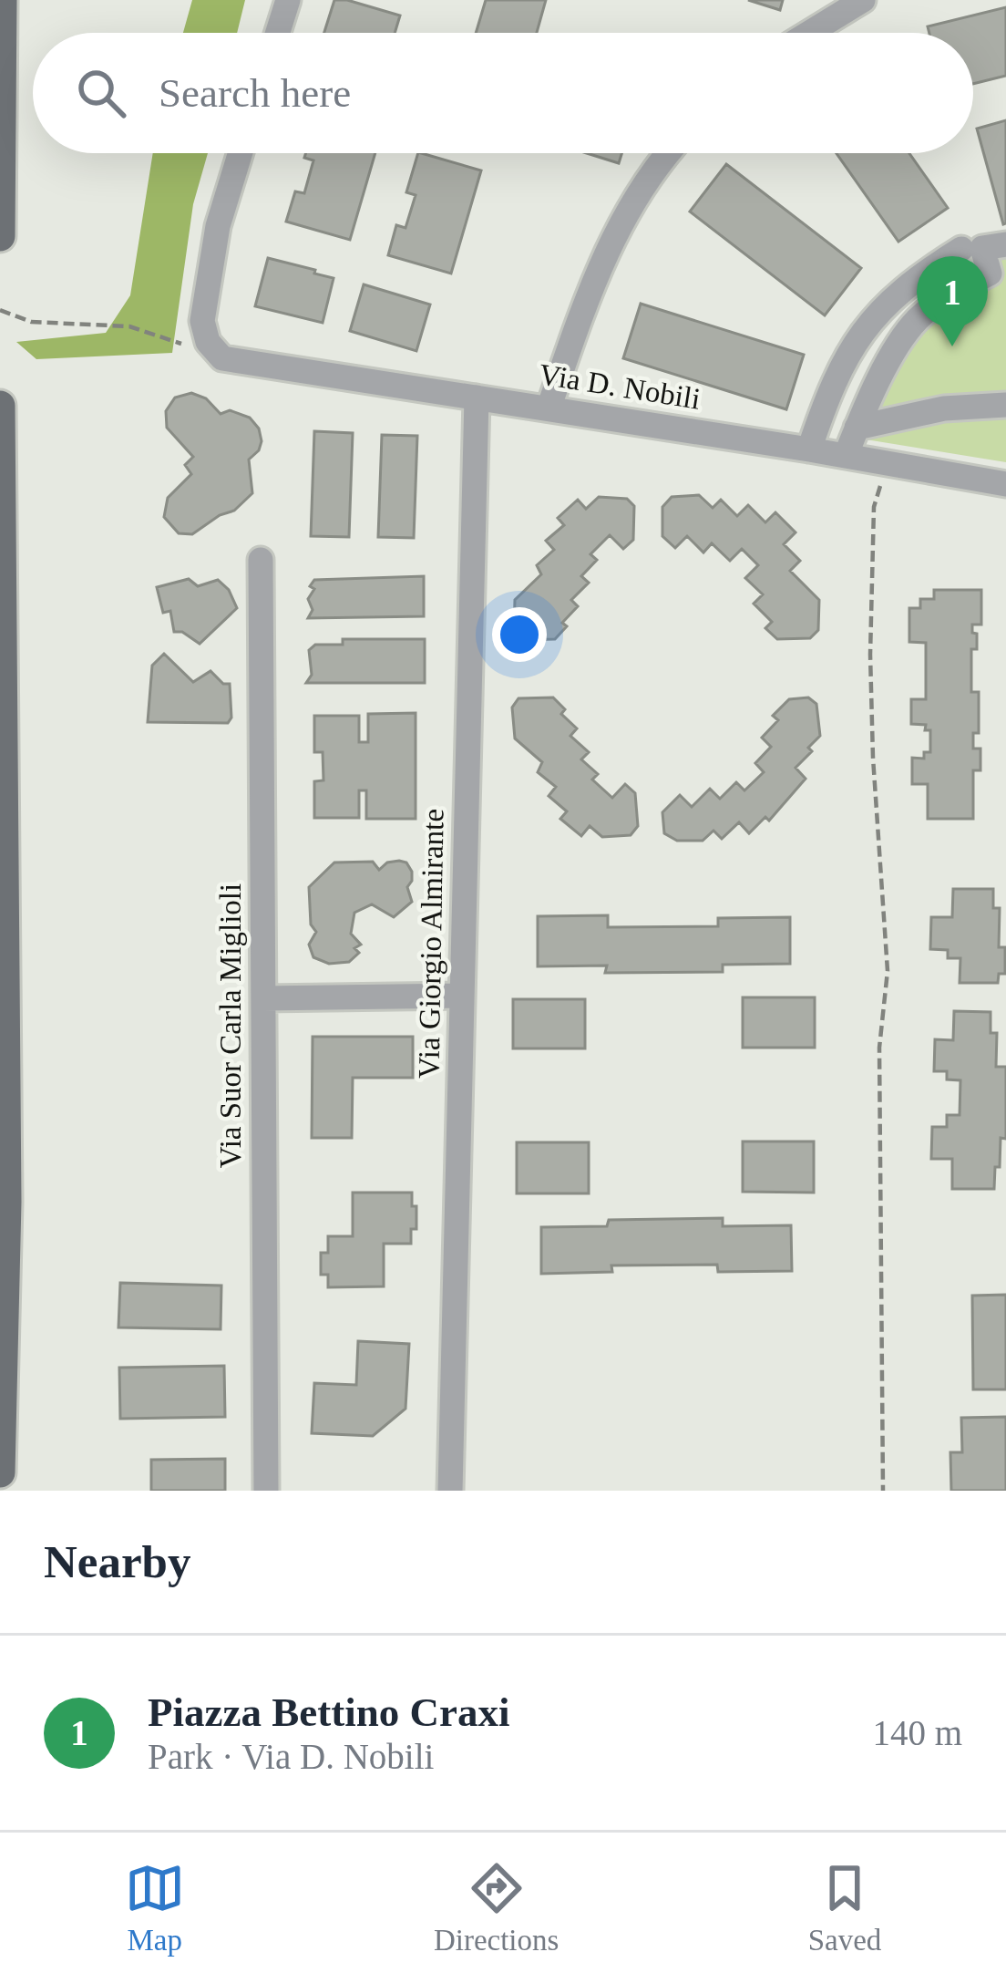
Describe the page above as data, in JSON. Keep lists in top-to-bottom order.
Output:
{
  "streets": {
    "street": ["Via D. Nobili", "Via Giorgio Almirante", "Via Suor Carla Miglioli"]
  },
  "crossings": [
    ["Via D. Nobili", "Via Giorgio Almirante"]
  ],
  "page": {
    "search": "Search here",
    "pins": "1",
    "heading": "Nearby",
    "list": [
      {
        "mark": "1",
        "name": "Piazza Bettino Craxi",
        "note": "Park · Via D. Nobili",
        "value": "140 m"
      }
    ],
    "nav": ["Map", "Directions", "Saved"]
  }
}
